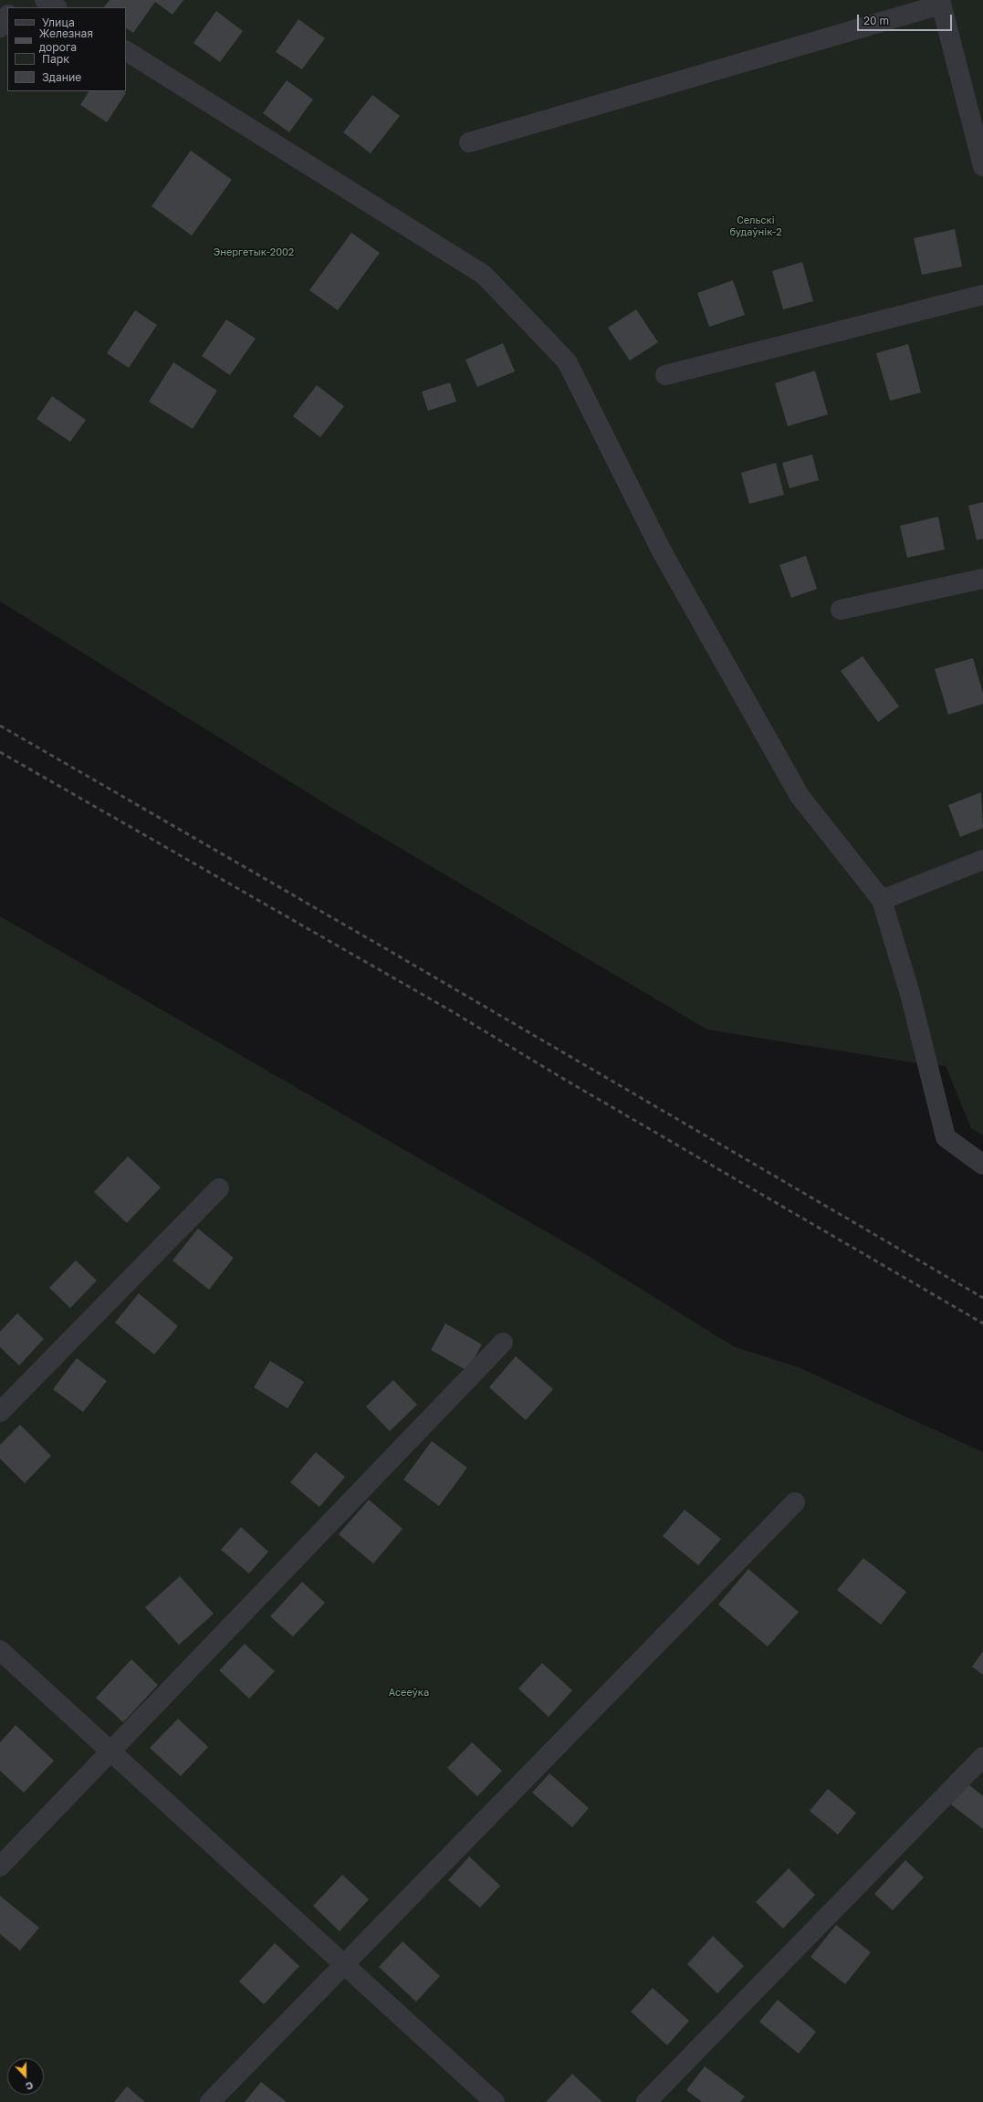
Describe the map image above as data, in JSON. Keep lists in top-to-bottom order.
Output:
{
  "parks": ["Сельскі будаўнік-2", "Энергетык-2002", "Асееўка"],
  "legend": [
    "Улица",
    "Железная дорога",
    "Парк",
    "Здание"
  ],
  "scale_bar": "20 m",
  "north": "bottom"
}
